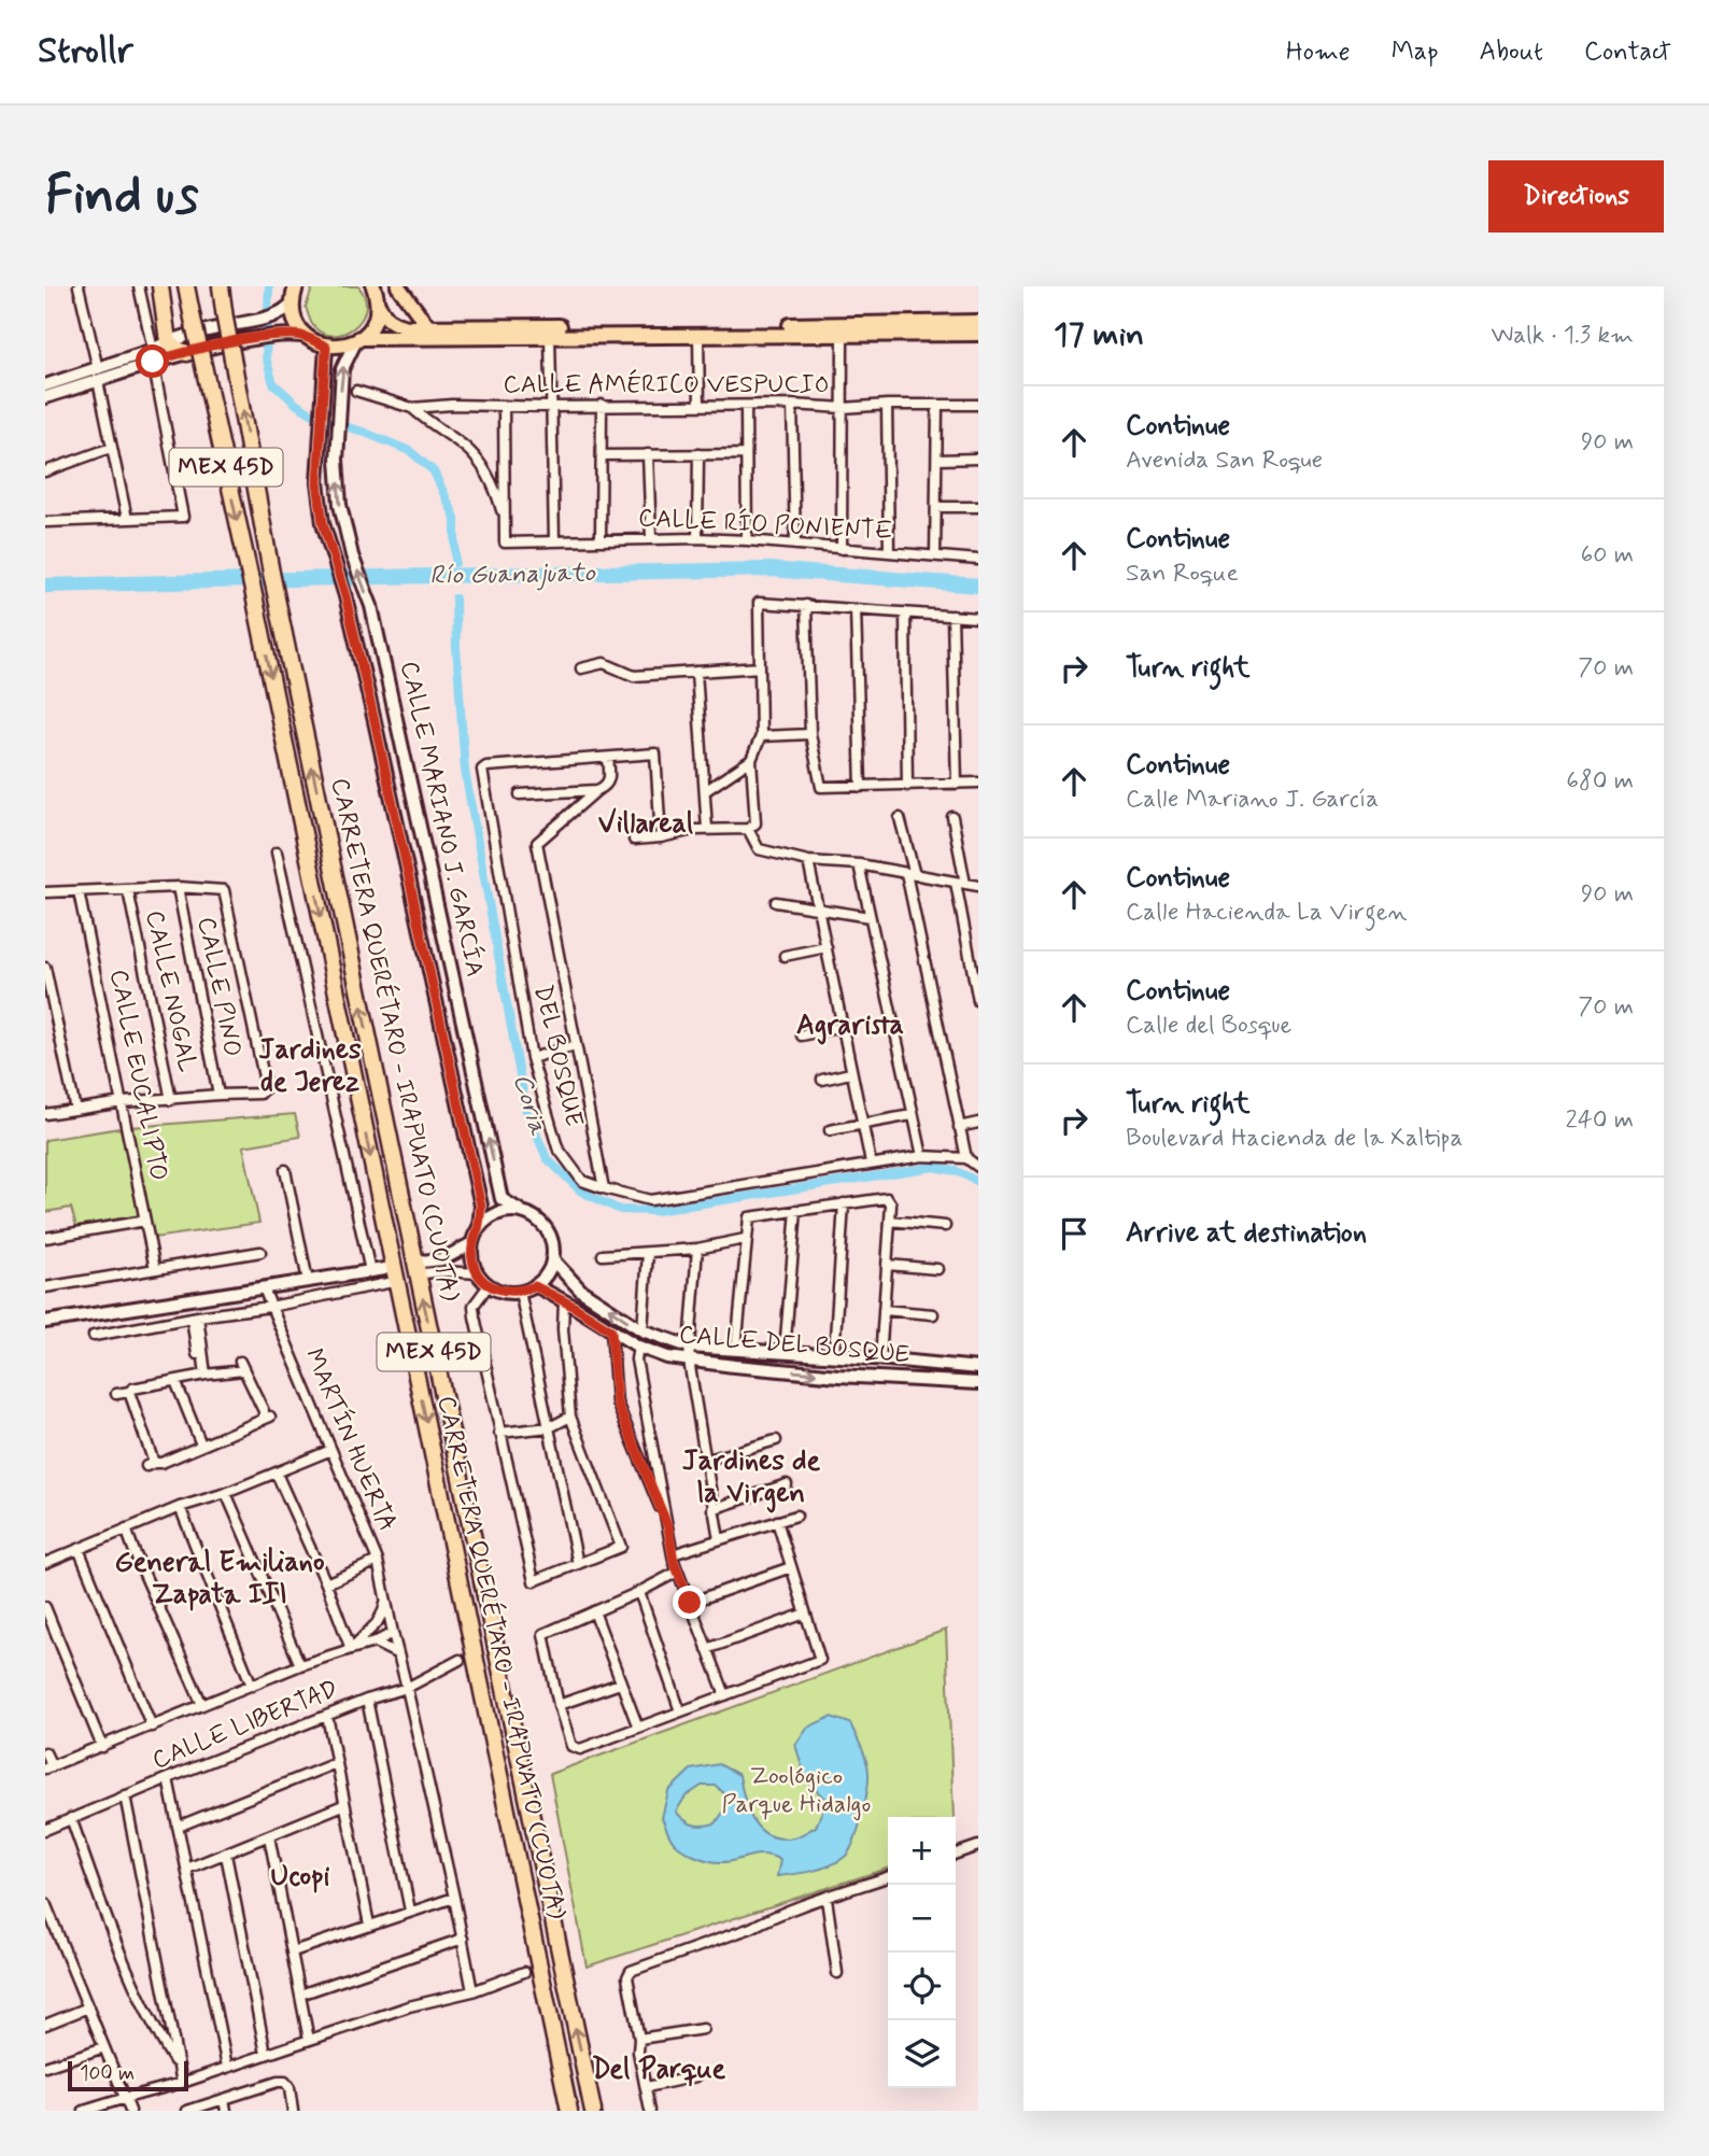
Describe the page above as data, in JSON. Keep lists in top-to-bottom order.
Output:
{
  "streets": {
    "highway": ["MEX 45D", "CARRETERA QUERÉTARO - IRAPUATO (CUOTA)"],
    "street": [
      "CALLE AMÉRICO VESPUCIO",
      "CALLE RÍO PONIENTE",
      "CALLE MARIANO J. GARCÍA",
      "CALLE PINO",
      "CALLE NOGAL",
      "DEL BOSQUE",
      "CALLE EUCALIPTO",
      "CALLE DEL BOSQUE",
      "MARTÍN HUERTA",
      "CALLE LIBERTAD"
    ]
  },
  "crossings": [
    ["CALLE MARIANO J. GARCÍA", "CALLE DEL BOSQUE"]
  ],
  "districts": [
    "Villareal",
    "Agrarista",
    "Jardines de Jerez",
    "Jardines de la Virgen",
    "General Emiliano Zapata III",
    "Ucopi",
    "Del Parque"
  ],
  "water": ["Río Guanajuato", "Coria"],
  "parks": ["Zoológico Parque Hidalgo"],
  "scale_bar": "100 m",
  "page": {
    "header": "Strollr",
    "nav": [
      "Home",
      "Map",
      "About",
      "Contact"
    ],
    "buttons": "Directions",
    "title": "Find us",
    "heading": ["17 min", "Walk · 1.3 km"],
    "list": [
      ["Continue", "Avenida San Roque", "90 m"],
      ["Continue", "San Roque", "60 m"],
      ["Turn right", "70 m"],
      ["Continue", "Calle Mariano J. García", "680 m"],
      ["Continue", "Calle Hacienda La Virgen", "90 m"],
      ["Continue", "Calle del Bosque", "70 m"],
      ["Turn right", "Boulevard Hacienda de la Xaltipa", "240 m"],
      "Arrive at destination"
    ],
    "map_buttons": ["+", "−"],
    "scale": "100 m"
  }
}
